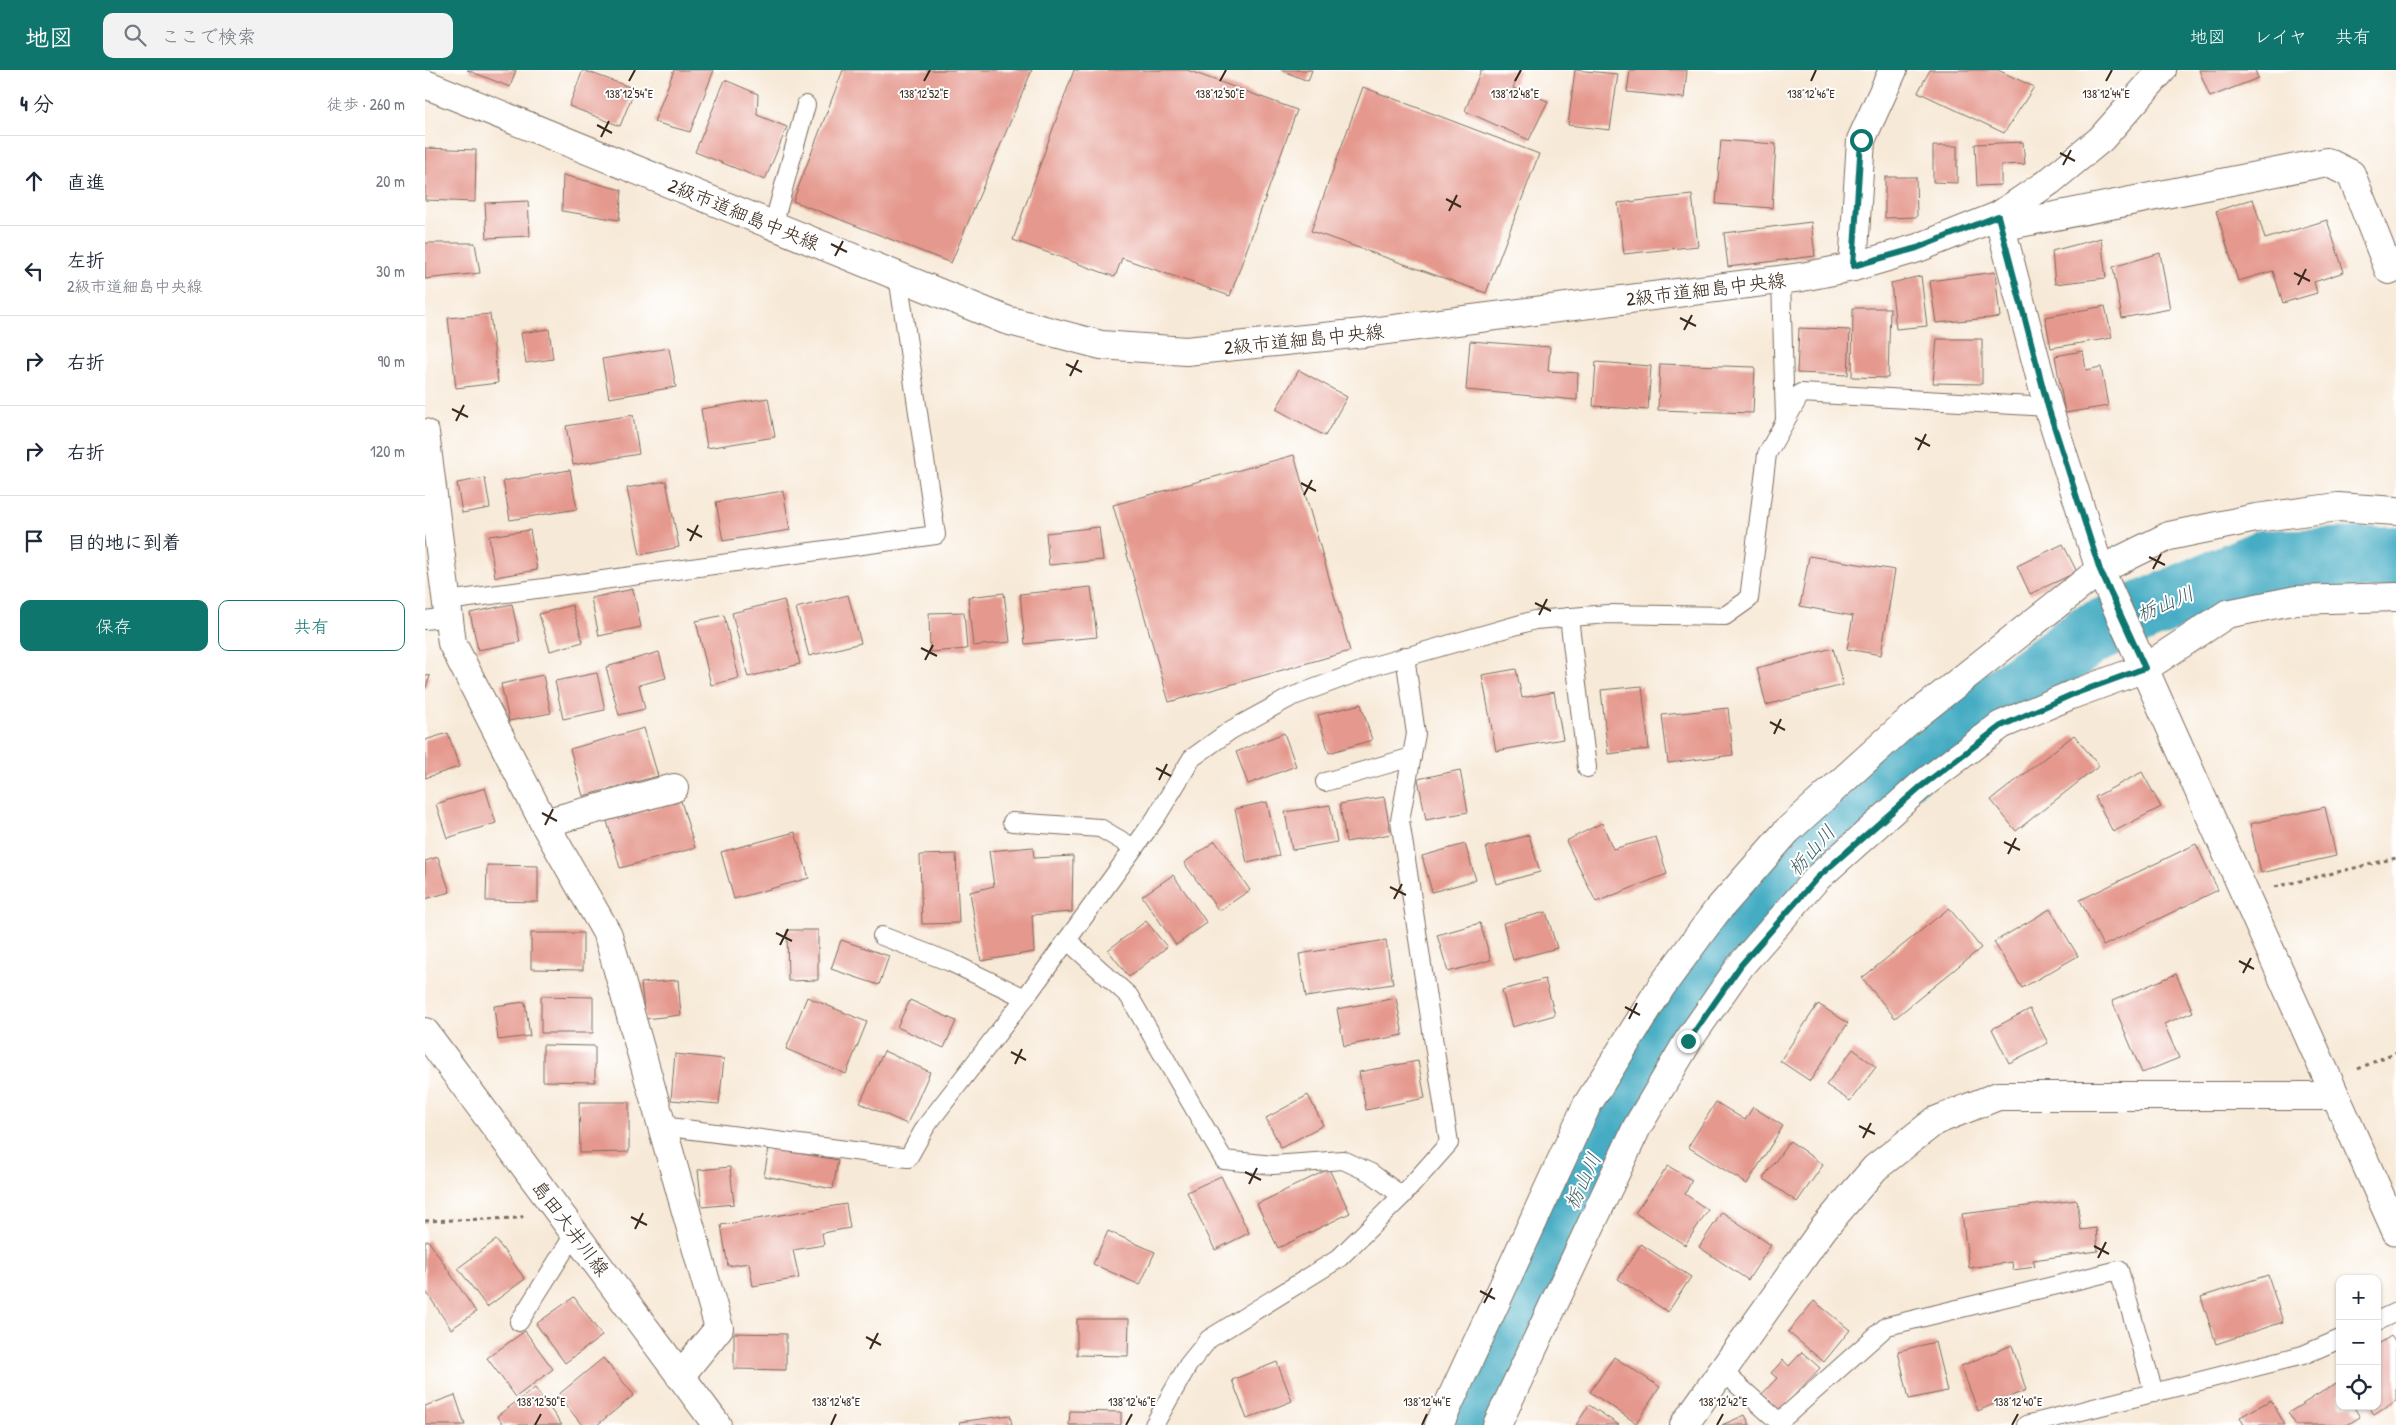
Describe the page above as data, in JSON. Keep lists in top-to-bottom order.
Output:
{
  "streets": {
    "street": ["2級市道細島中央線", "島田大井川線"]
  },
  "water": ["栃山川"],
  "page": {
    "header": "地図",
    "search": "ここで検索",
    "nav": ["地図", "レイヤ", "共有"],
    "heading": ["4 分", "徒歩 · 260 m"],
    "list": [
      ["直進", "20 m"],
      ["左折", "2級市道細島中央線", "30 m"],
      ["右折", "90 m"],
      ["右折", "120 m"],
      "目的地に到着"
    ],
    "buttons": ["保存", "共有"],
    "map_buttons": ["+", "−"]
  },
  "coordinates": [
    "138°12'54\"E",
    "138°12'52\"E",
    "138°12'50\"E",
    "138°12'48\"E",
    "138°12'46\"E",
    "138°12'44\"E",
    "138°12'42\"E",
    "138°12'40\"E"
  ]
}
